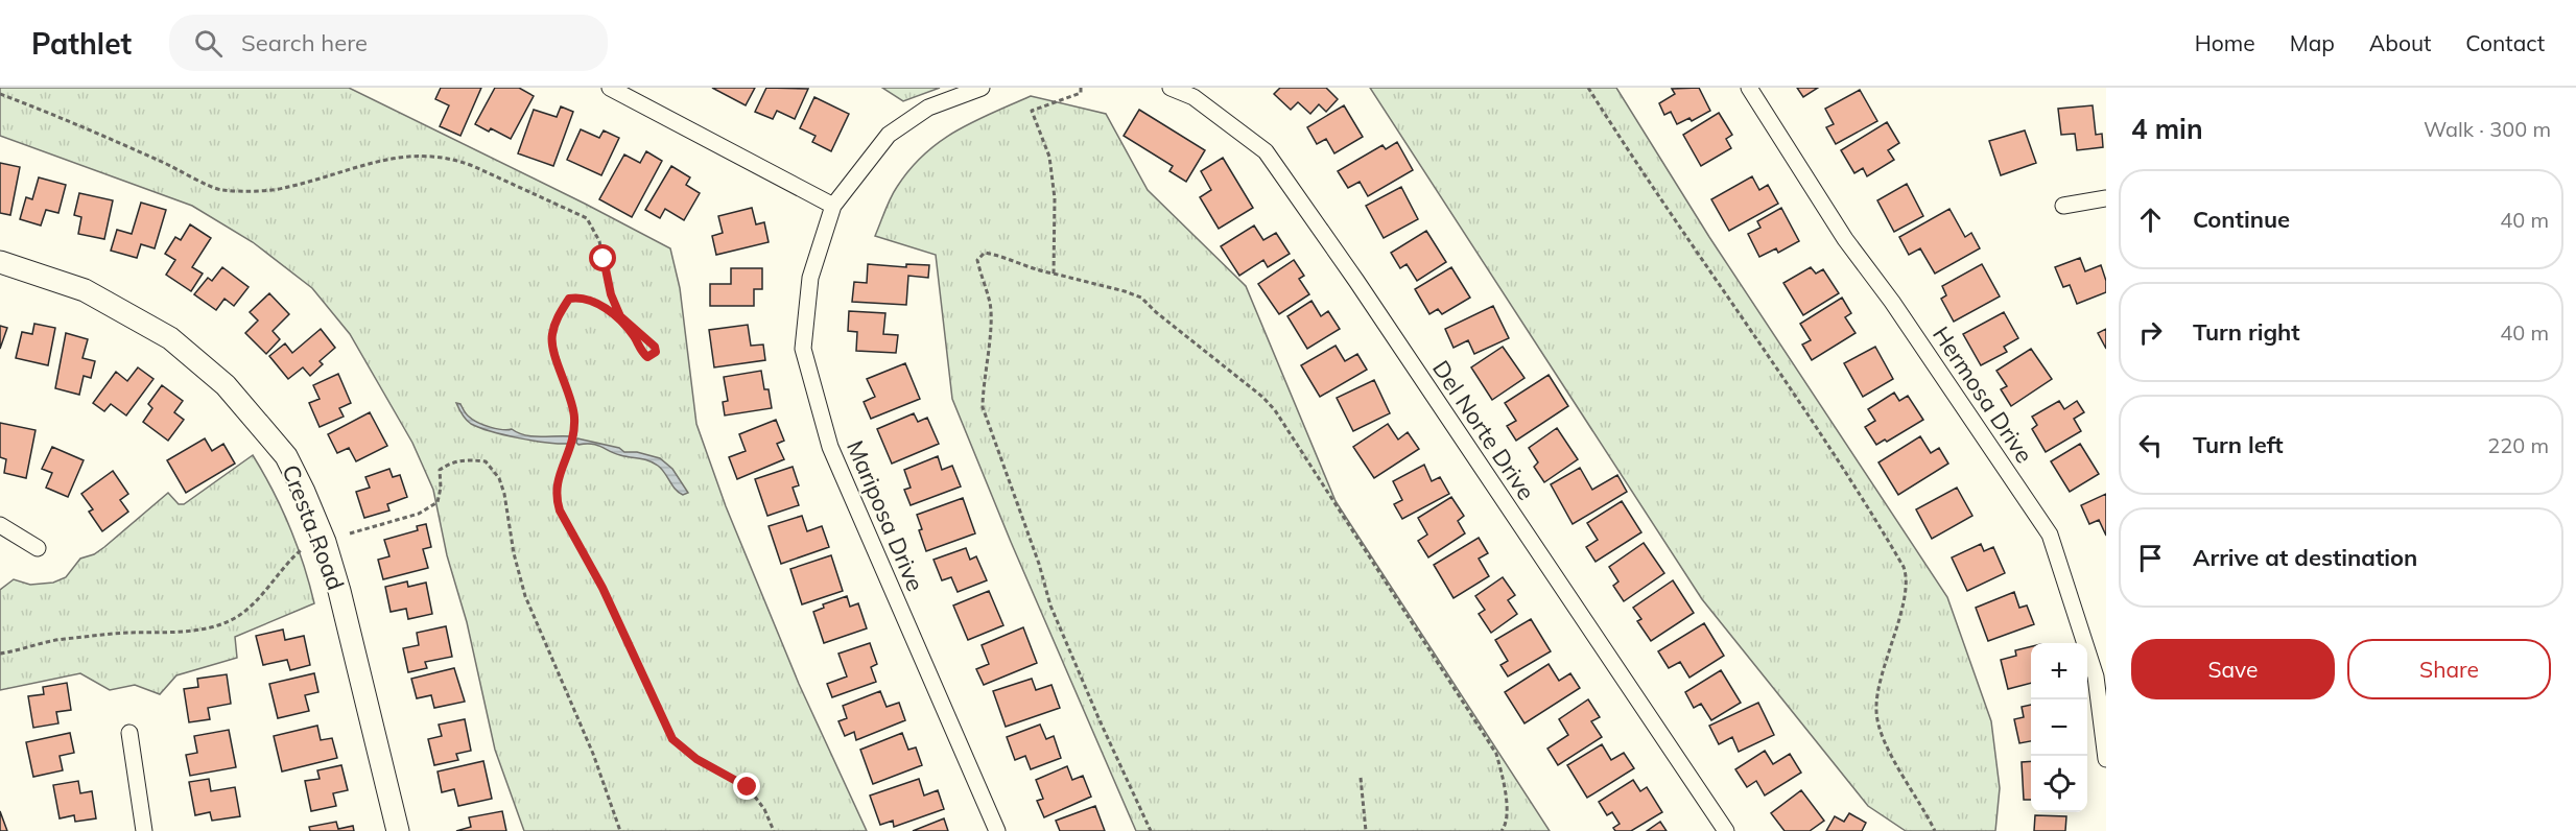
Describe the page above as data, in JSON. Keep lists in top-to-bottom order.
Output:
{
  "streets": {
    "street": [
      "Hermosa Drive",
      "Del Norte Drive",
      "Mariposa Drive",
      "Cresta Road"
    ]
  },
  "page": {
    "header": "Pathlet",
    "search": "Search here",
    "nav": [
      "Home",
      "Map",
      "About",
      "Contact"
    ],
    "heading": ["4 min", "Walk · 300 m"],
    "list": [
      ["Continue", "40 m"],
      ["Turn right", "40 m"],
      ["Turn left", "220 m"],
      "Arrive at destination"
    ],
    "buttons": ["Save", "Share"],
    "map_buttons": ["+", "−"]
  }
}
